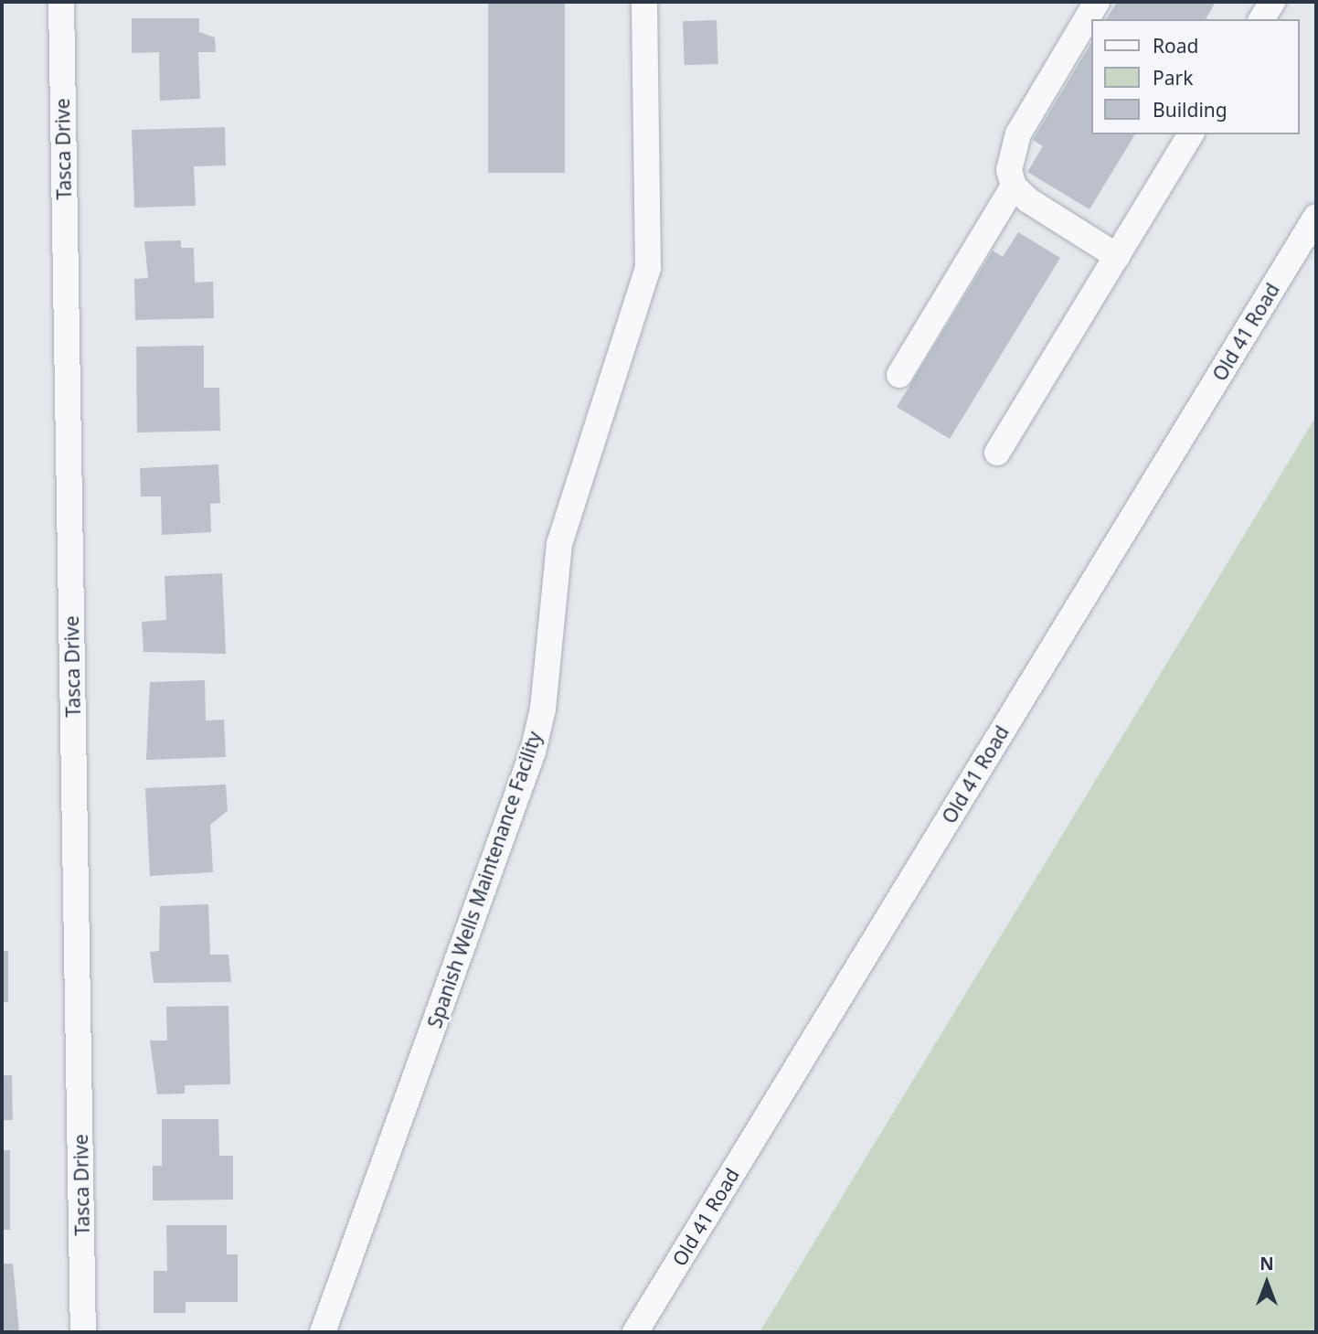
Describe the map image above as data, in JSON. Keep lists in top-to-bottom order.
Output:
{
  "streets": {
    "street": ["Tasca Drive", "Old 41 Road", "Spanish Wells Maintenance Facility"]
  },
  "legend": ["Road", "Park", "Building"],
  "north": "top"
}
